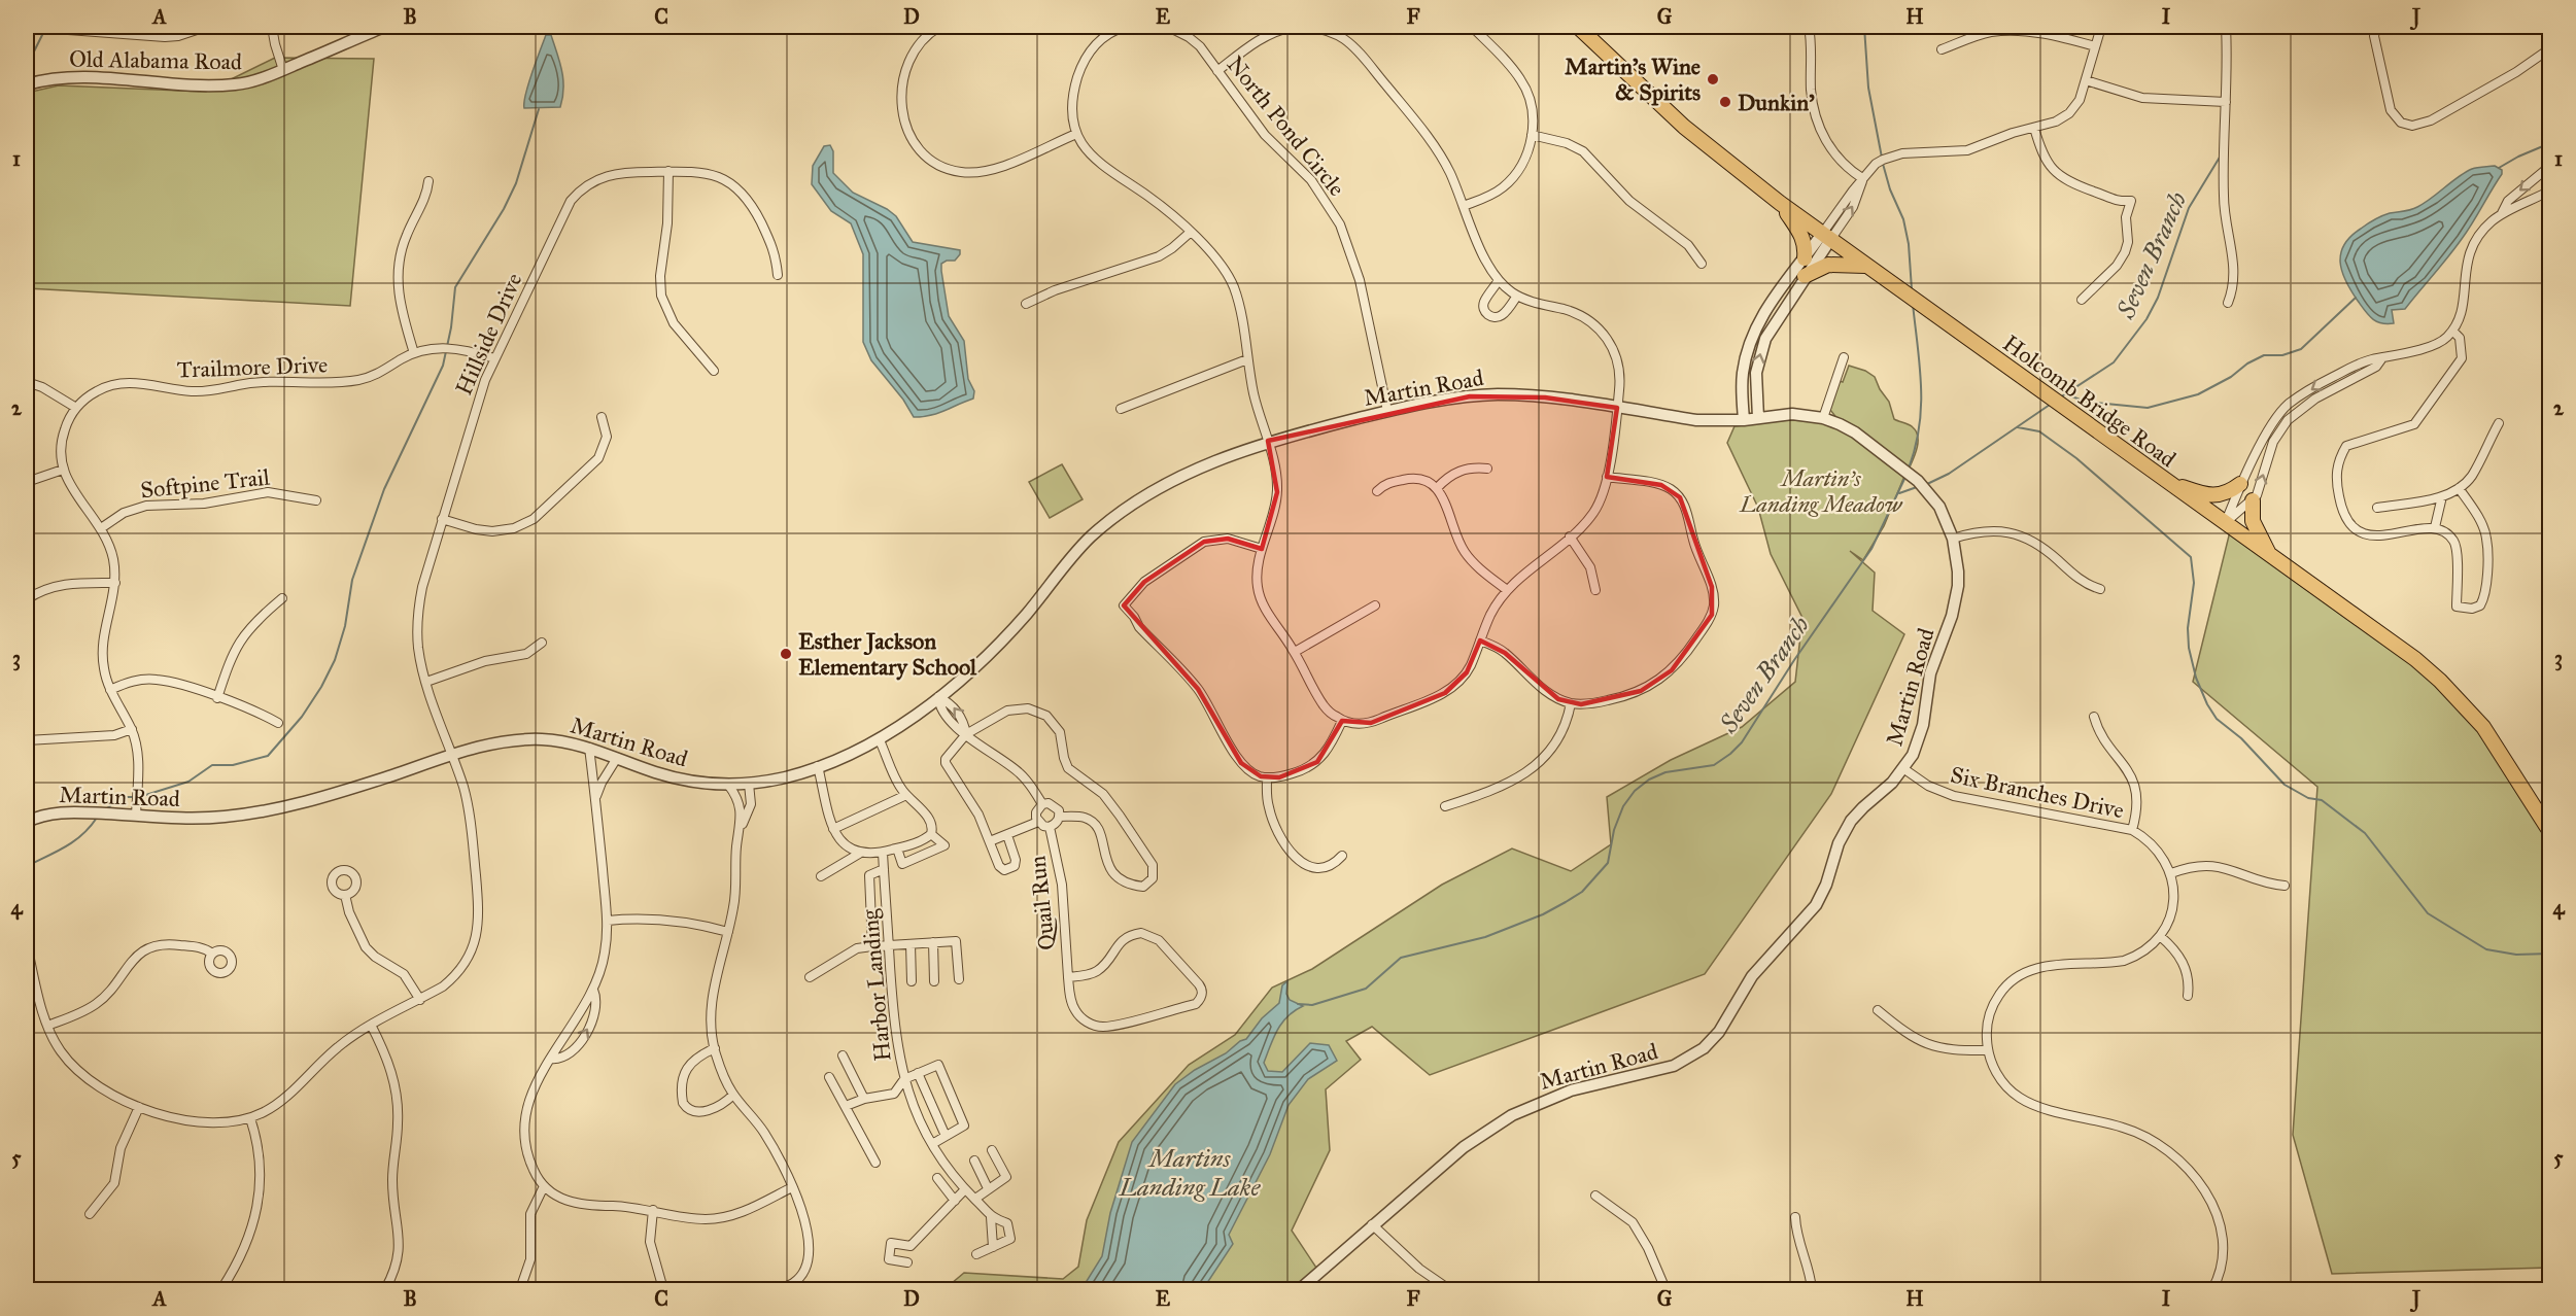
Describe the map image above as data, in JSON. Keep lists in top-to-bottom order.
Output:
{
  "streets": {
    "main road": ["Holcomb Bridge Road"],
    "street": [
      "Old Alabama Road",
      "North Pond Circle",
      "Hillside Drive",
      "Trailmore Drive",
      "Martin Road",
      "Softpine Trail",
      "Six Branches Drive",
      "Quail Run",
      "Harbor Landing"
    ]
  },
  "crossings": [
    ["North Pond Circle", "Martin Road"],
    ["Hillside Drive", "Trailmore Drive"],
    ["Hillside Drive", "Martin Road"],
    ["Trailmore Drive", "Martin Road"],
    ["Trailmore Drive", "Softpine Trail"],
    ["Martin Road", "Six Branches Drive"]
  ],
  "water": ["Seven Branch", "Martins Landing Lake"],
  "parks": ["Martin's Landing Meadow"],
  "places": ["Martin's Wine & Spirits", "Dunkin'", "Esther Jackson Elementary School"],
  "grid": {
    "columns": [
      "A",
      "B",
      "C",
      "D",
      "E",
      "F",
      "G",
      "H",
      "I",
      "J"
    ],
    "rows": [
      "1",
      "2",
      "3",
      "4",
      "5"
    ]
  }
}
